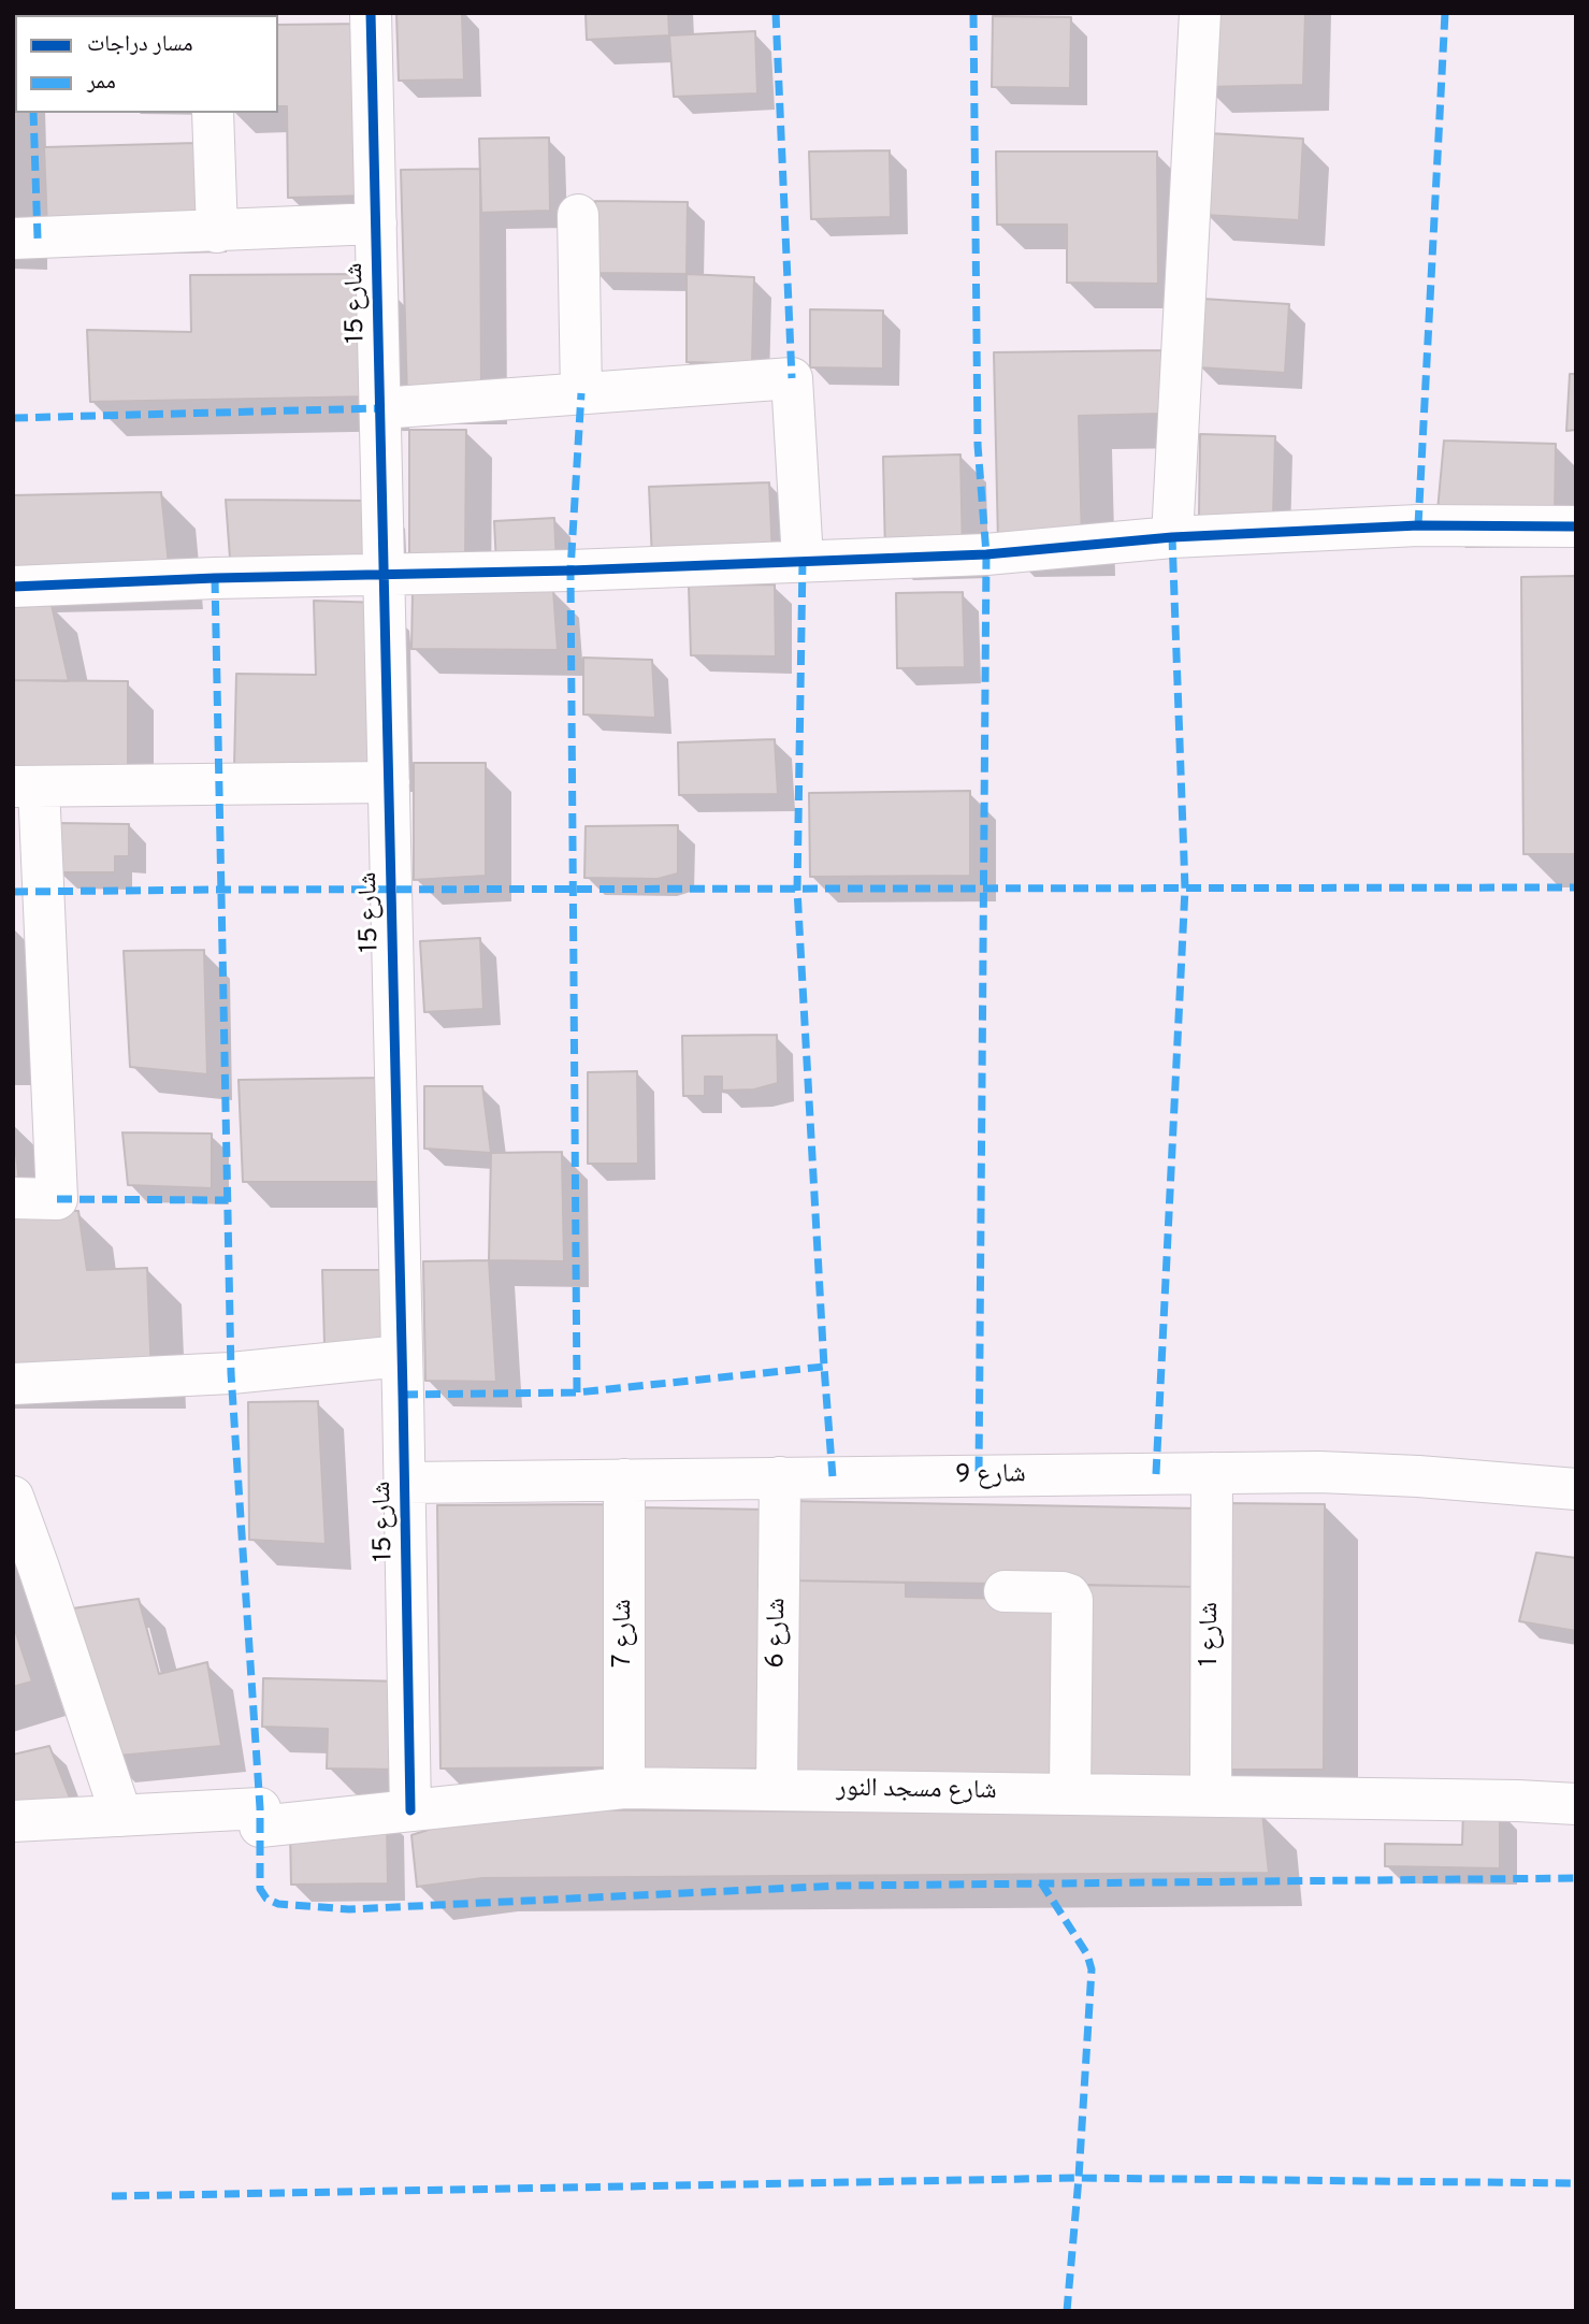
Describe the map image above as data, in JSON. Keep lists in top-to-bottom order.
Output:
{
  "streets": {
    "street": [
      "شارع 15",
      "شارع 9",
      "شارع 7",
      "شارع 6",
      "شارع 1",
      "شارع مسجد النور"
    ]
  },
  "crossings": [
    ["شارع 15", "شارع 9"],
    ["شارع 15", "شارع مسجد النور"],
    ["شارع 9", "شارع 7"],
    ["شارع 9", "شارع 6"],
    ["شارع 9", "شارع 1"],
    ["شارع 7", "شارع مسجد النور"],
    ["شارع 6", "شارع مسجد النور"],
    ["شارع 1", "شارع مسجد النور"]
  ],
  "legend": ["مسار دراجات", "ممر"]
}
